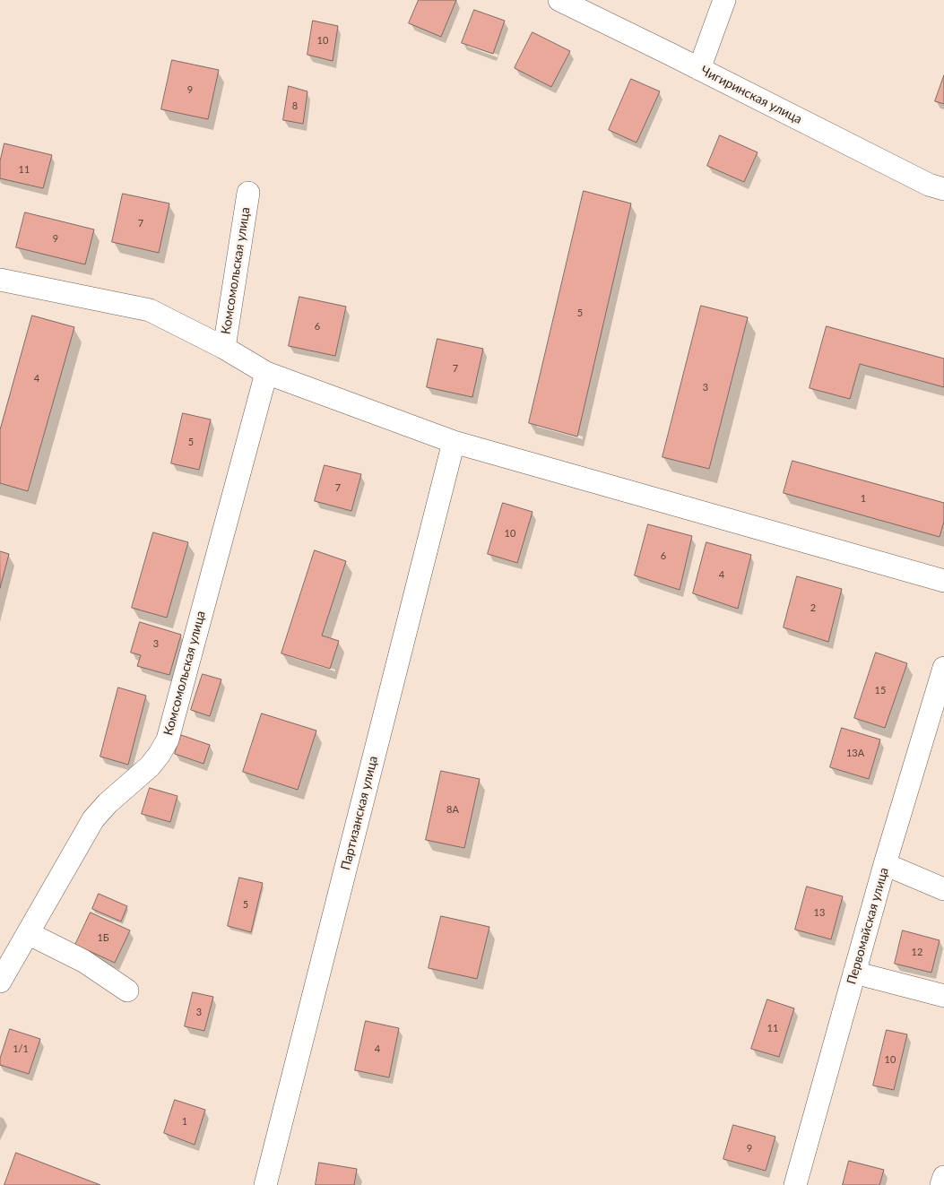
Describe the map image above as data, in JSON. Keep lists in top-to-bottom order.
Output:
{
  "streets": {
    "street": [
      "Чигиринская улица",
      "Комсомольская улица",
      "Партизанская улица",
      "Первомайская улица"
    ]
  },
  "house_numbers": [
    "10",
    "9",
    "8",
    "11",
    "7",
    "9",
    "5",
    "6",
    "7",
    "4",
    "3",
    "5",
    "7",
    "1",
    "10",
    "6",
    "4",
    "2",
    "3",
    "15",
    "13А",
    "8А",
    "5",
    "13",
    "1Б",
    "12",
    "3",
    "11",
    "1/1",
    "4",
    "10",
    "1",
    "9"
  ]
}
